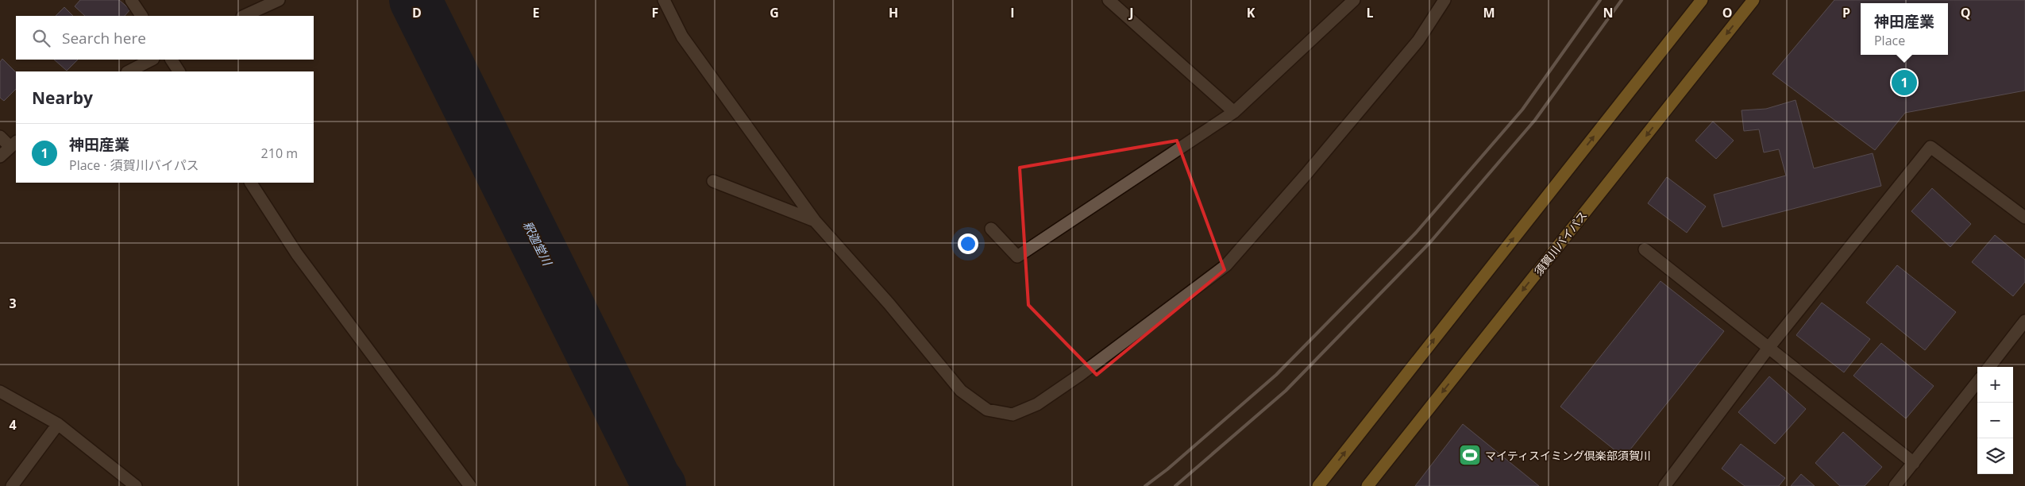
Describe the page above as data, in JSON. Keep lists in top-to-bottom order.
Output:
{
  "streets": {
    "highway": ["須賀川バイパス"]
  },
  "water": ["釈迦堂川"],
  "places": {
    "sports": ["マイティスイミング倶楽部須賀川"]
  },
  "page": {
    "popup": ["神田産業", "Place"],
    "search": "Search here",
    "pins": "1",
    "heading": "Nearby",
    "list": [
      {
        "mark": "1",
        "name": "神田産業",
        "note": "Place · 須賀川バイパス",
        "value": "210 m"
      }
    ],
    "map_buttons": ["+", "−"]
  },
  "grid": {
    "columns": [
      "D",
      "E",
      "F",
      "G",
      "H",
      "I",
      "J",
      "K",
      "L",
      "M",
      "N",
      "O",
      "P",
      "Q"
    ],
    "rows": ["3", "4"]
  }
}
